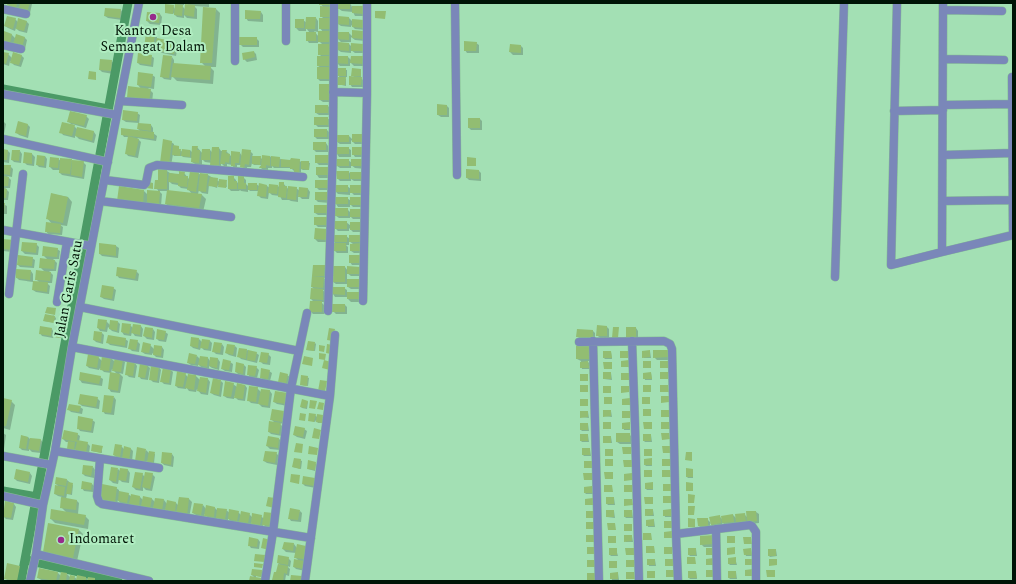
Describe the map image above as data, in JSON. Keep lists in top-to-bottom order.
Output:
{
  "streets": {
    "street": ["Jalan Garis Satu"]
  },
  "places": ["Kantor Desa Semangat Dalam", "Indomaret"]
}
